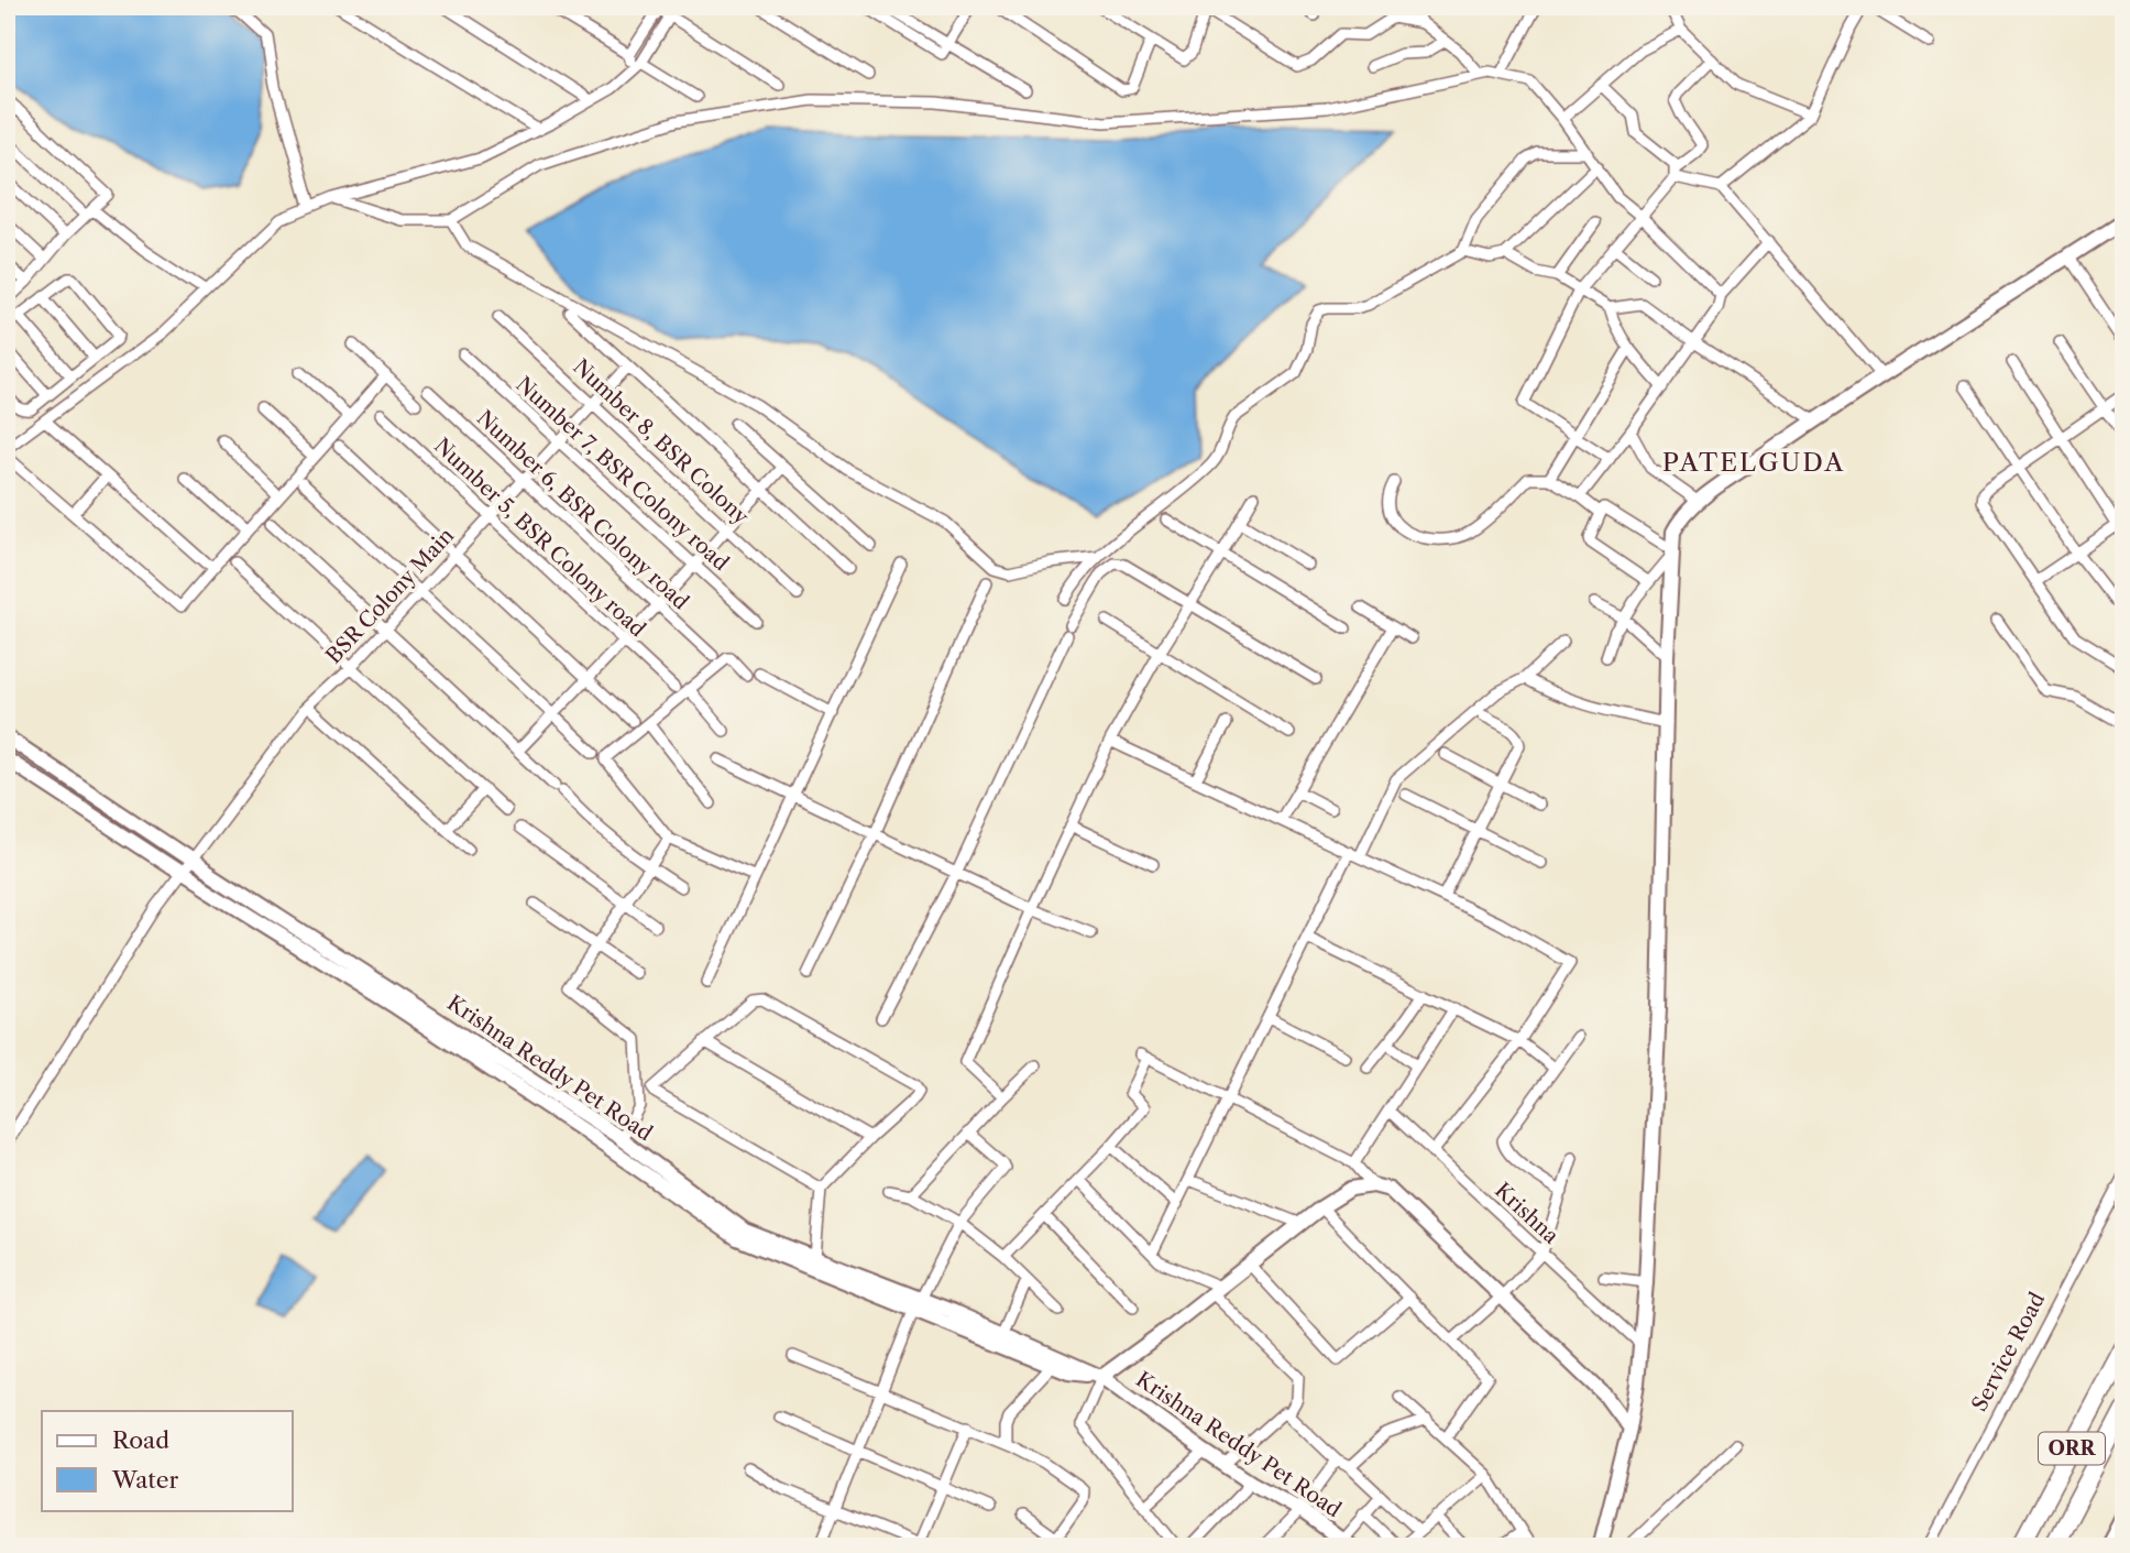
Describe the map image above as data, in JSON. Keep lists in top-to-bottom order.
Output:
{
  "streets": {
    "highway": ["ORR"],
    "main road": ["Krishna Reddy Pet Road"],
    "street": [
      "Number 8, BSR Colony",
      "Number 7, BSR Colony road",
      "Number 6, BSR Colony road",
      "Number 5, BSR Colony road",
      "BSR Colony Main",
      "Krishna",
      "Service Road"
    ]
  },
  "crossings": [
    ["Number 8, BSR Colony", "BSR Colony Main"],
    ["Number 7, BSR Colony road", "BSR Colony Main"],
    ["Number 6, BSR Colony road", "BSR Colony Main"],
    ["Number 5, BSR Colony road", "BSR Colony Main"],
    ["BSR Colony Main", "Krishna Reddy Pet Road"]
  ],
  "districts": ["PATELGUDA"],
  "legend": ["Road", "Water"]
}
